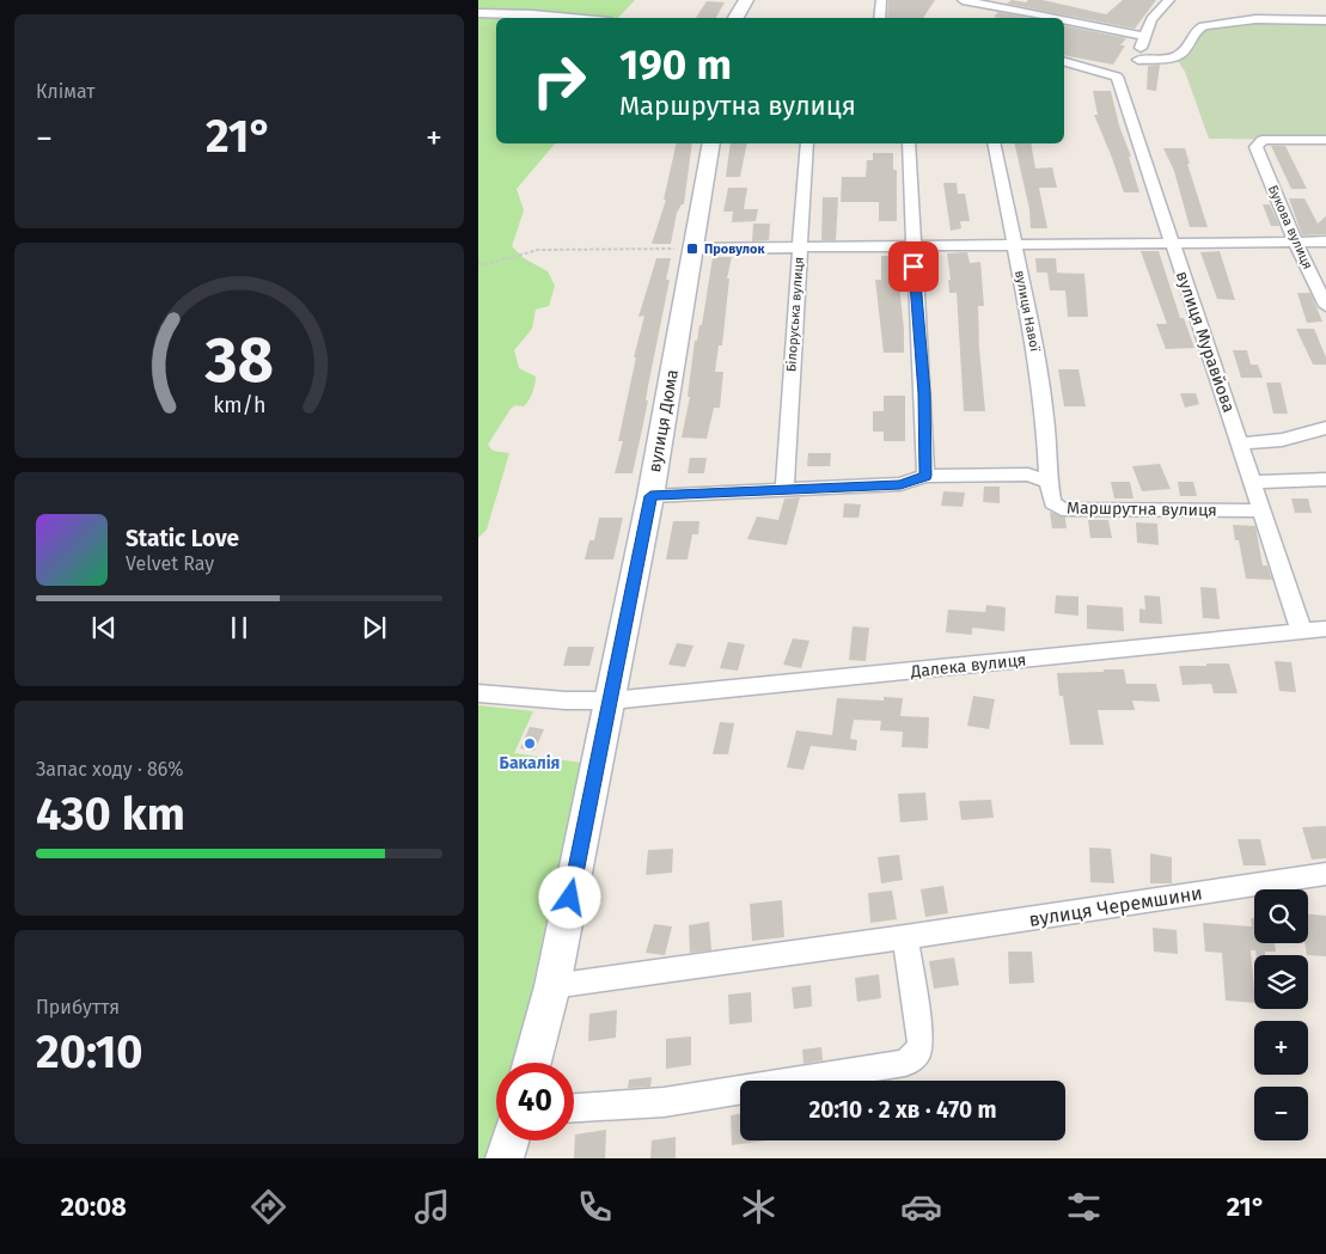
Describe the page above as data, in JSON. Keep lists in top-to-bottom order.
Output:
{
  "streets": {
    "street": [
      "Букова вулиця",
      "вулиця Навої",
      "Білоруська вулиця",
      "вулиця Муравйова",
      "вулиця Дюма",
      "Маршрутна вулиця",
      "Далека вулиця",
      "вулиця Черемшини"
    ]
  },
  "crossings": [
    ["вулиця Навої", "Маршрутна вулиця"],
    ["Білоруська вулиця", "Маршрутна вулиця"],
    ["вулиця Муравйова", "Маршрутна вулиця"],
    ["вулиця Муравйова", "Далека вулиця"],
    ["вулиця Дюма", "Маршрутна вулиця"],
    ["вулиця Дюма", "Далека вулиця"],
    ["вулиця Дюма", "вулиця Черемшини"]
  ],
  "places": {
    "transit": ["Провулок"],
    "other": ["Бакалія"]
  },
  "page": {
    "tile": [
      "Клімат",
      ["Запас ходу · 86%", "430 km"],
      ["Прибуття", "20:10"]
    ],
    "turn": ["190 m", "Маршрутна вулиця"],
    "heat": ["−", "21°", "+"],
    "song": ["Static Love", "Velvet Ray"],
    "map_buttons": ["+", "−"],
    "limit": "40",
    "trip": "20:10 · 2 хв · 470 m",
    "tabs": ["20:08", "21°"],
    "gauge": ["38", "km/h"]
  }
}
